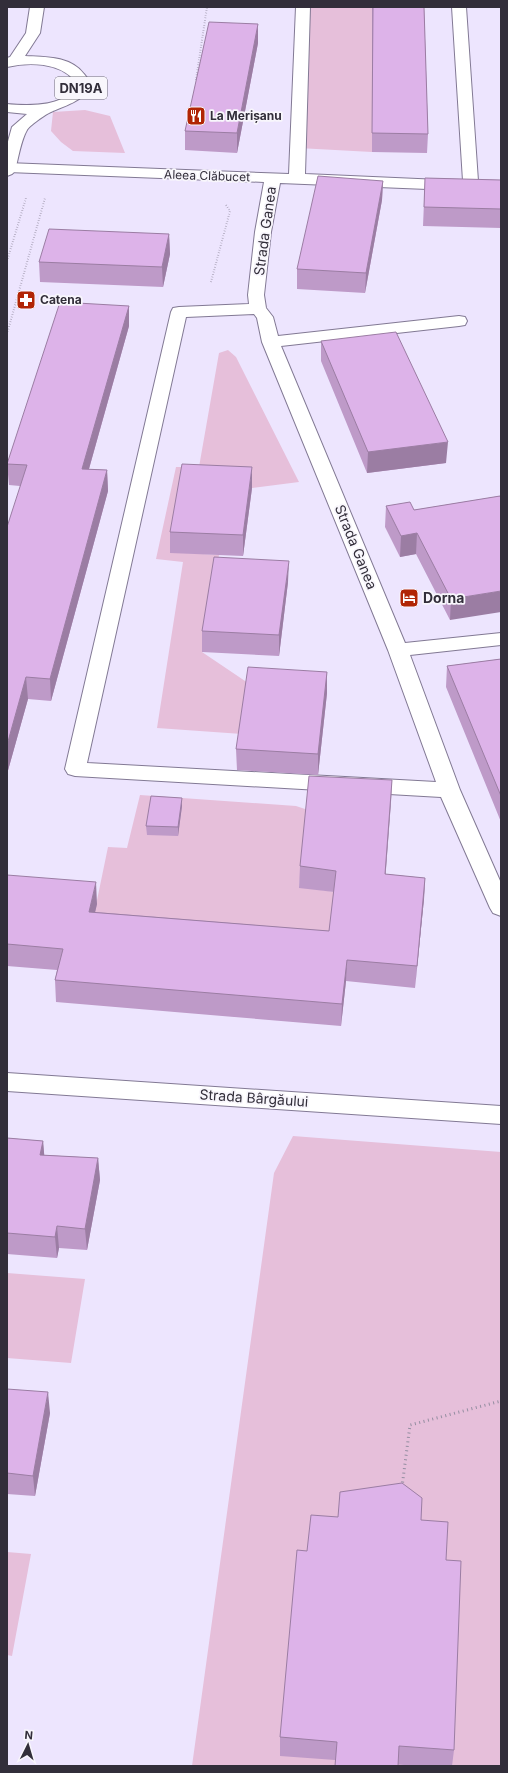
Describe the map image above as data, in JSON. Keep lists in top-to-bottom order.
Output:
{
  "streets": {
    "street": [
      "DN19A",
      "Aleea Clăbucet",
      "Strada Ganea",
      "Strada Bârgăului"
    ]
  },
  "crossings": [
    ["Aleea Clăbucet", "Strada Ganea"]
  ],
  "places": {
    "restaurant": ["La Merișanu"],
    "pharmacy": ["Catena"],
    "hotel": ["Dorna"]
  },
  "north": "top"
}
